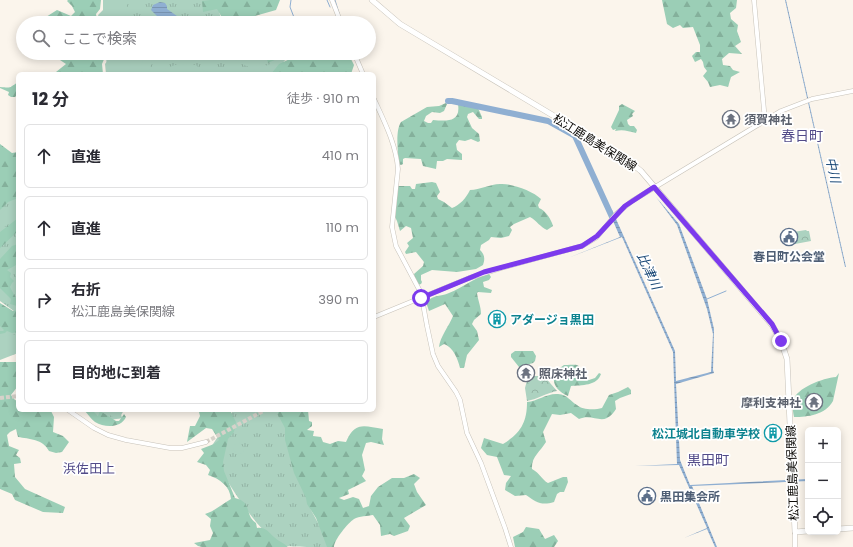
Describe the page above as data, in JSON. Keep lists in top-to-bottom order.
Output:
{
  "streets": {
    "main road": ["松江鹿島美保関線"]
  },
  "districts": ["春日町", "黒田町", "浜佐田上"],
  "water": ["中川", "比津川"],
  "places": {
    "temple": ["須賀神社", "照床神社", "摩利支神社"],
    "public building": ["春日町公会堂", "黒田集会所"],
    "building": ["アダージョ黒田", "松江城北自動車学校"]
  },
  "page": {
    "search": "ここで検索",
    "heading": ["12 分", "徒歩 · 910 m"],
    "list": [
      ["直進", "410 m"],
      ["直進", "110 m"],
      ["右折", "松江鹿島美保関線", "390 m"],
      "目的地に到着"
    ],
    "map_buttons": ["+", "−"]
  }
}
